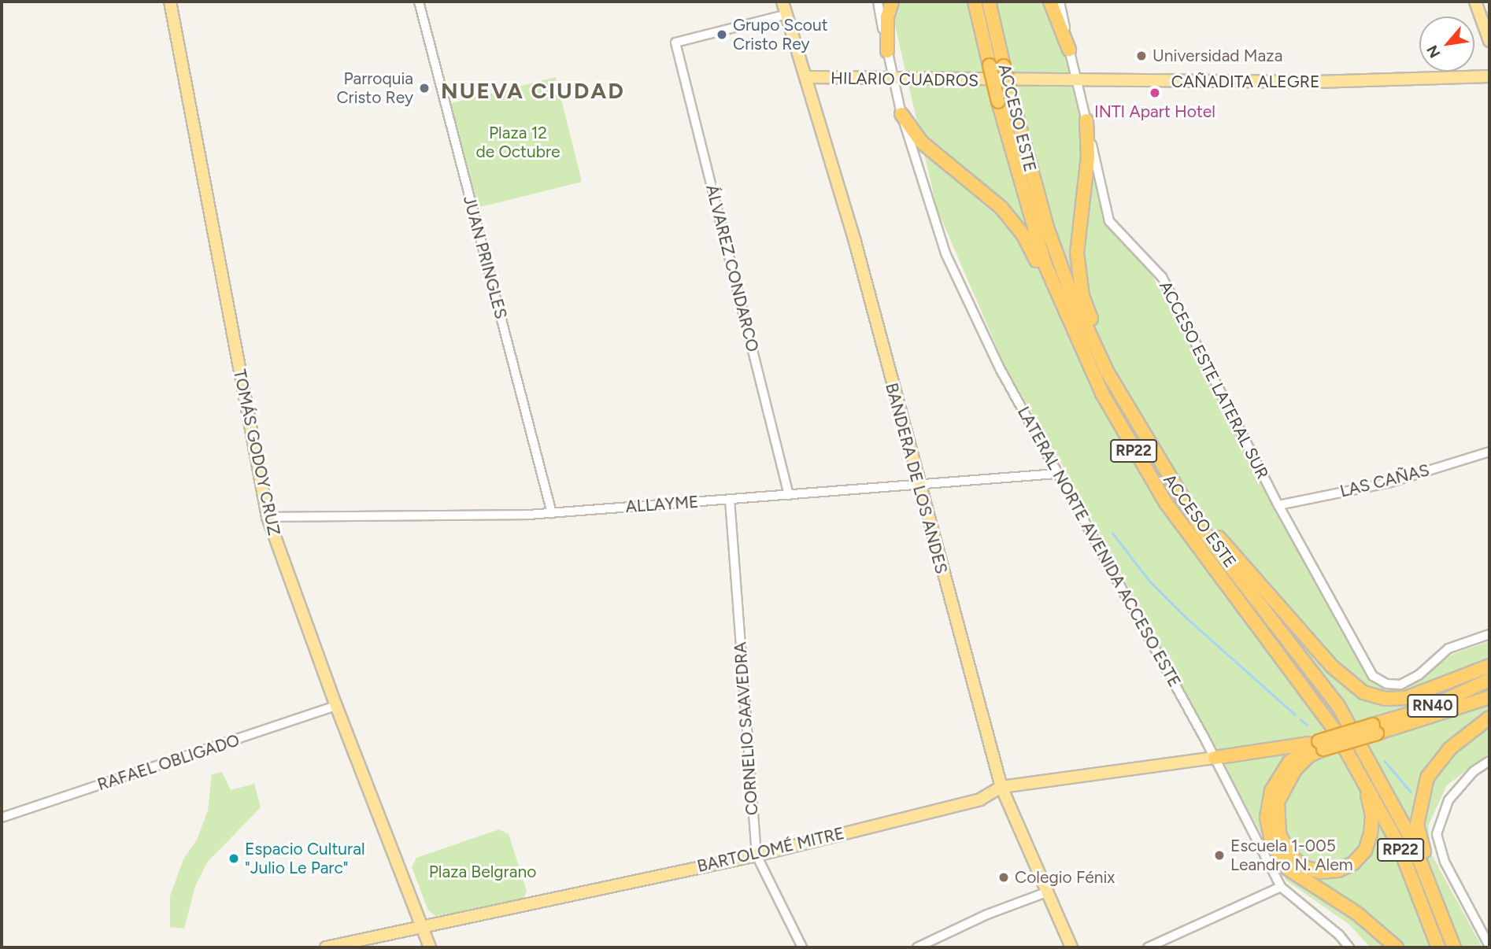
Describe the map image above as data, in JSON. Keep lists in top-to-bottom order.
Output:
{
  "streets": {
    "highway": ["ACCESO ESTE", "RP22", "RN40"],
    "main road": [
      "HILARIO CUADROS",
      "CAÑADITA ALEGRE",
      "TOMÁS GODOY CRUZ",
      "BANDERA DE LOS ANDES",
      "BARTOLOMÉ MITRE"
    ],
    "street": [
      "JUAN PRINGLES",
      "ÁLVAREZ CONDARCO",
      "ACCESO ESTE LATERAL SUR",
      "LAS CAÑAS",
      "ALLAYME",
      "LATERAL NORTE AVENIDA ACCESO ESTE",
      "CORNELIO SAAVEDRA",
      "RAFAEL OBLIGADO"
    ]
  },
  "crossings": [
    ["HILARIO CUADROS", "CAÑADITA ALEGRE"],
    ["HILARIO CUADROS", "BANDERA DE LOS ANDES"],
    ["HILARIO CUADROS", "LATERAL NORTE AVENIDA ACCESO ESTE"],
    ["CAÑADITA ALEGRE", "ACCESO ESTE LATERAL SUR"],
    ["JUAN PRINGLES", "ALLAYME"],
    ["ÁLVAREZ CONDARCO", "BANDERA DE LOS ANDES"],
    ["ÁLVAREZ CONDARCO", "ALLAYME"],
    ["ACCESO ESTE LATERAL SUR", "LAS CAÑAS"],
    ["TOMÁS GODOY CRUZ", "ALLAYME"],
    ["TOMÁS GODOY CRUZ", "RAFAEL OBLIGADO"],
    ["TOMÁS GODOY CRUZ", "BARTOLOMÉ MITRE"],
    ["BANDERA DE LOS ANDES", "ALLAYME"],
    ["BANDERA DE LOS ANDES", "BARTOLOMÉ MITRE"],
    ["ALLAYME", "LATERAL NORTE AVENIDA ACCESO ESTE"],
    ["ALLAYME", "CORNELIO SAAVEDRA"],
    ["LATERAL NORTE AVENIDA ACCESO ESTE", "BARTOLOMÉ MITRE"],
    ["CORNELIO SAAVEDRA", "BARTOLOMÉ MITRE"]
  ],
  "districts": ["NUEVA CIUDAD"],
  "parks": ["Plaza 12 de Octubre", "Plaza Belgrano"],
  "places": [
    "Grupo Scout Cristo Rey",
    "Universidad Maza",
    "Parroquia Cristo Rey",
    "INTI Apart Hotel",
    "Escuela 1-005 Leandro N. Alem",
    "Espacio Cultural \"Julio Le Parc\"",
    "Colegio Fénix"
  ],
  "north": "bottom left"
}
